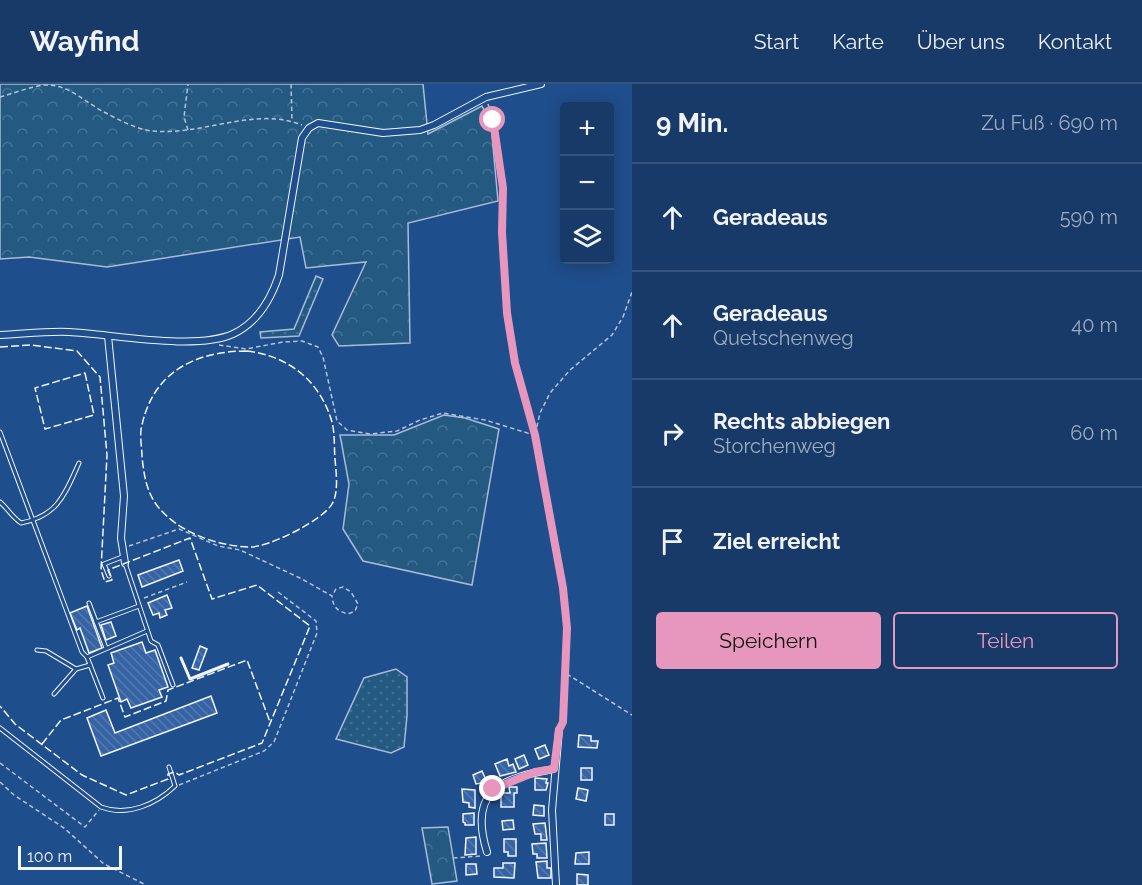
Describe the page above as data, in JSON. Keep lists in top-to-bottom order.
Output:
{
  "scale_bar": "100 m",
  "page": {
    "header": "Wayfind",
    "nav": [
      "Start",
      "Karte",
      "Über uns",
      "Kontakt"
    ],
    "heading": ["9 Min.", "Zu Fuß · 690 m"],
    "map_buttons": ["+", "−"],
    "list": [
      ["Geradeaus", "590 m"],
      ["Geradeaus", "Quetschenweg", "40 m"],
      ["Rechts abbiegen", "Storchenweg", "60 m"],
      "Ziel erreicht"
    ],
    "buttons": ["Speichern", "Teilen"],
    "scale": "100 m"
  }
}
